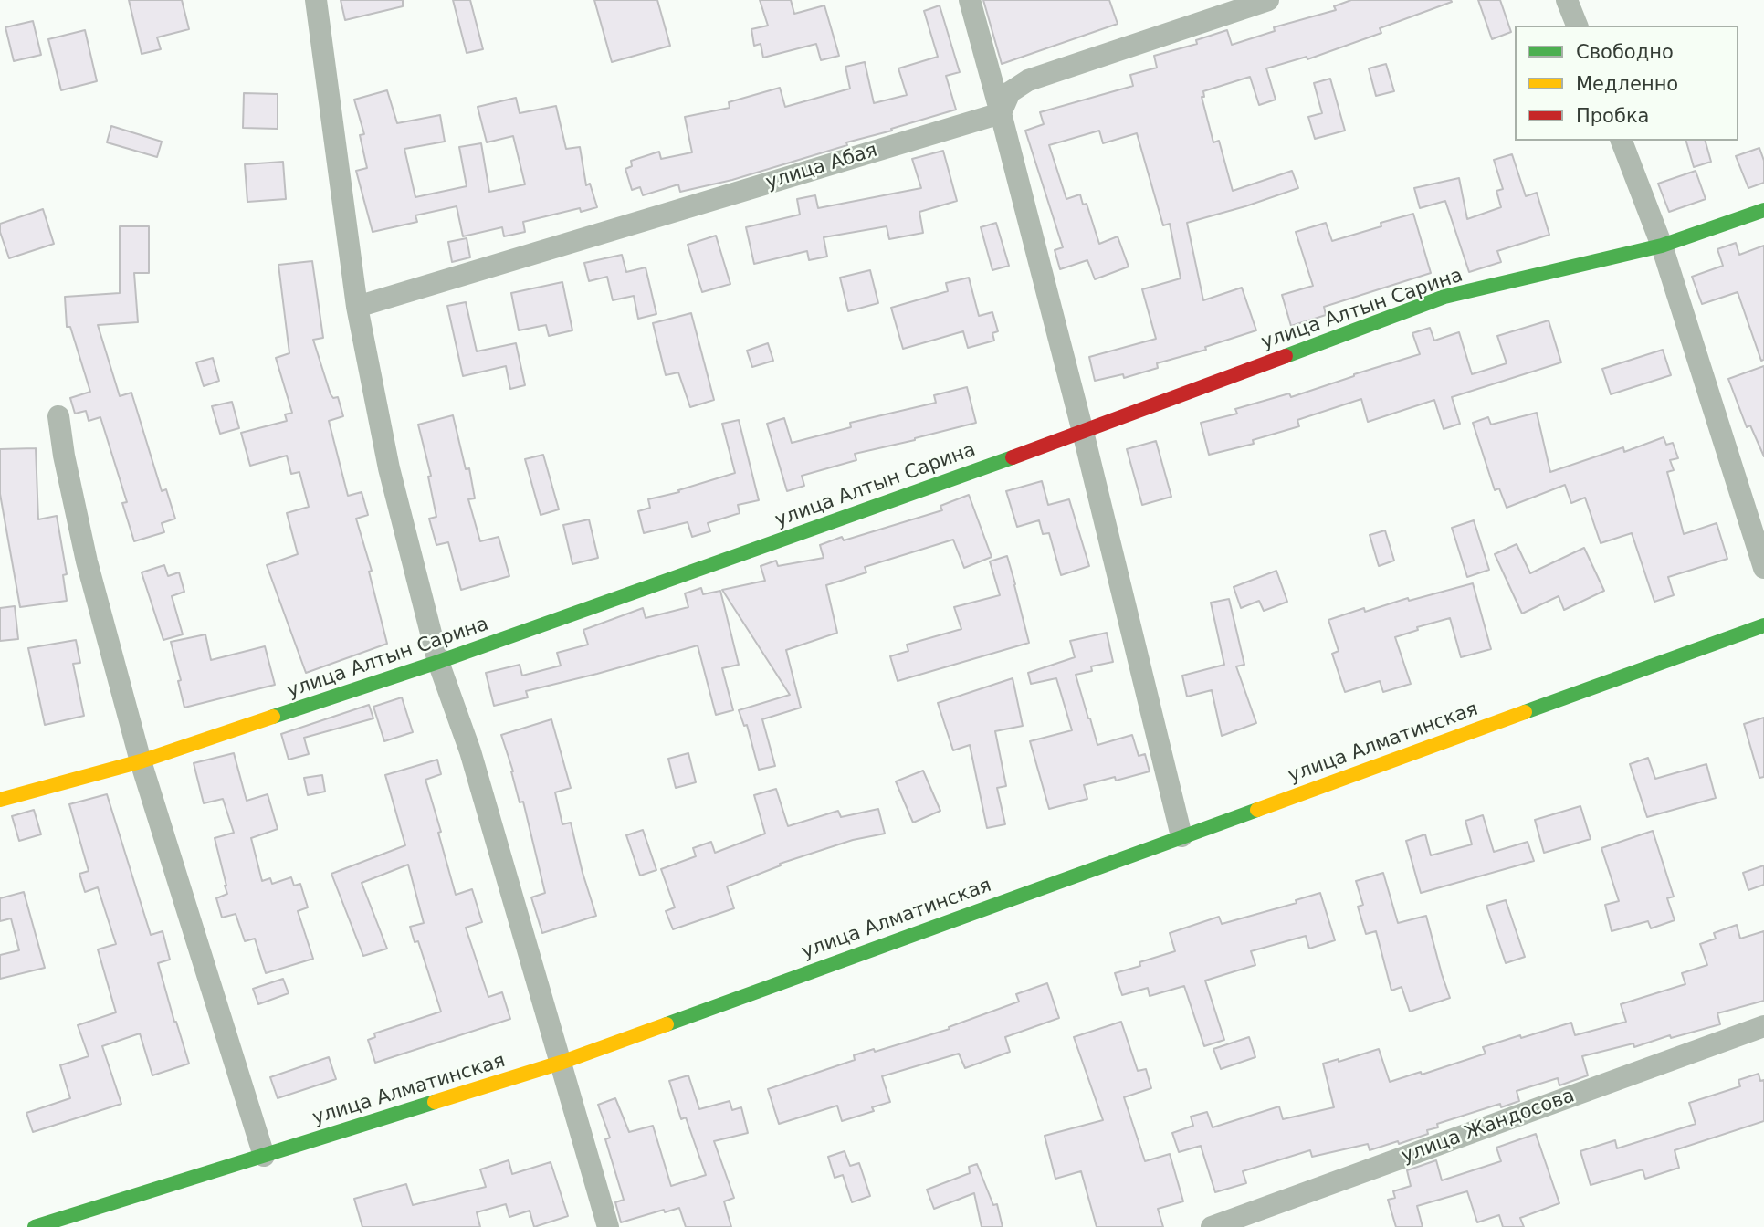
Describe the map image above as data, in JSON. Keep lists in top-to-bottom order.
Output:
{
  "streets": {
    "street": [
      "улица Абая",
      "улица Алтын Сарина",
      "улица Алматинская",
      "улица Жандосова"
    ]
  },
  "legend": ["Свободно", "Медленно", "Пробка"]
}
